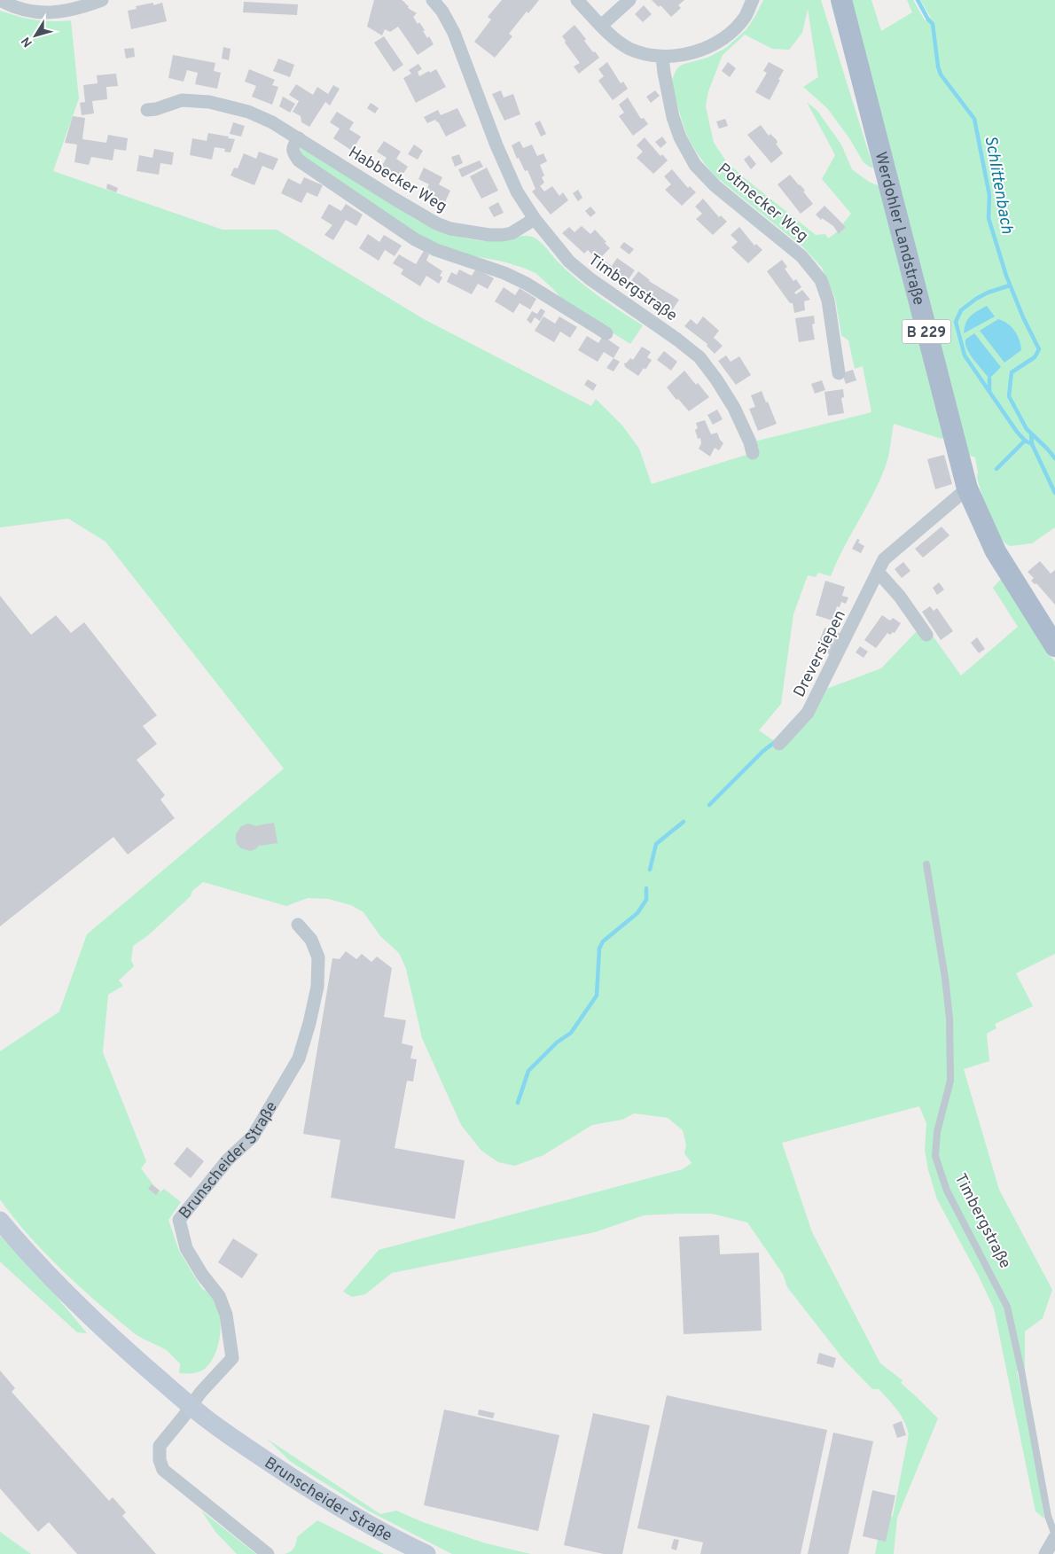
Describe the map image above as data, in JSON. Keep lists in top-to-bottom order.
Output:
{
  "streets": {
    "main road": ["Werdohler Landstraße", "B 229", "Brunscheider Straße"],
    "street": [
      "Habbecker Weg",
      "Potmecker Weg",
      "Timbergstraße",
      "Dreversiepen"
    ]
  },
  "crossings": [
    ["Habbecker Weg", "Timbergstraße"],
    ["Werdohler Landstraße", "Dreversiepen"]
  ],
  "water": ["Schlittenbach"],
  "north": "bottom left"
}
